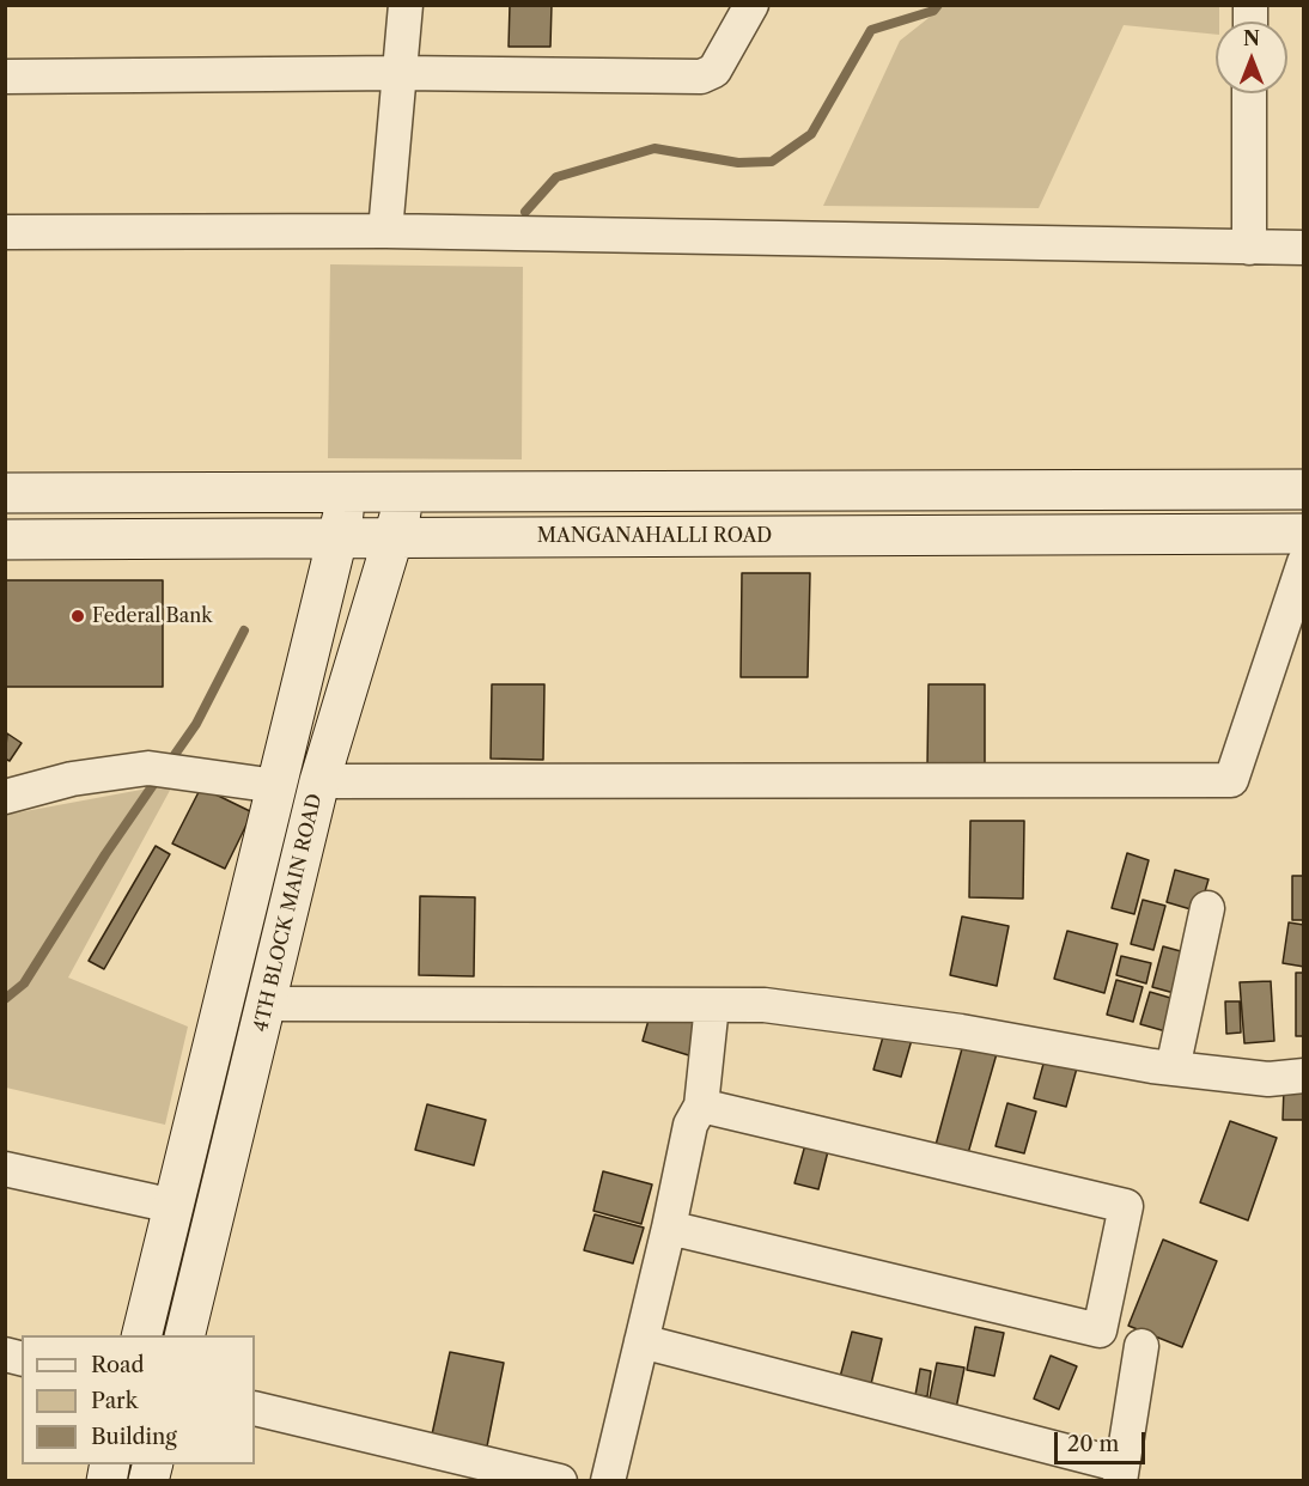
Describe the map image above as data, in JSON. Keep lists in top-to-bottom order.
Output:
{
  "streets": {
    "street": ["MANGANAHALLI ROAD", "4TH BLOCK MAIN ROAD"]
  },
  "crossings": [
    ["MANGANAHALLI ROAD", "4TH BLOCK MAIN ROAD"]
  ],
  "places": ["Federal Bank"],
  "legend": ["Road", "Park", "Building"],
  "scale_bar": "20 m",
  "north": "top"
}
